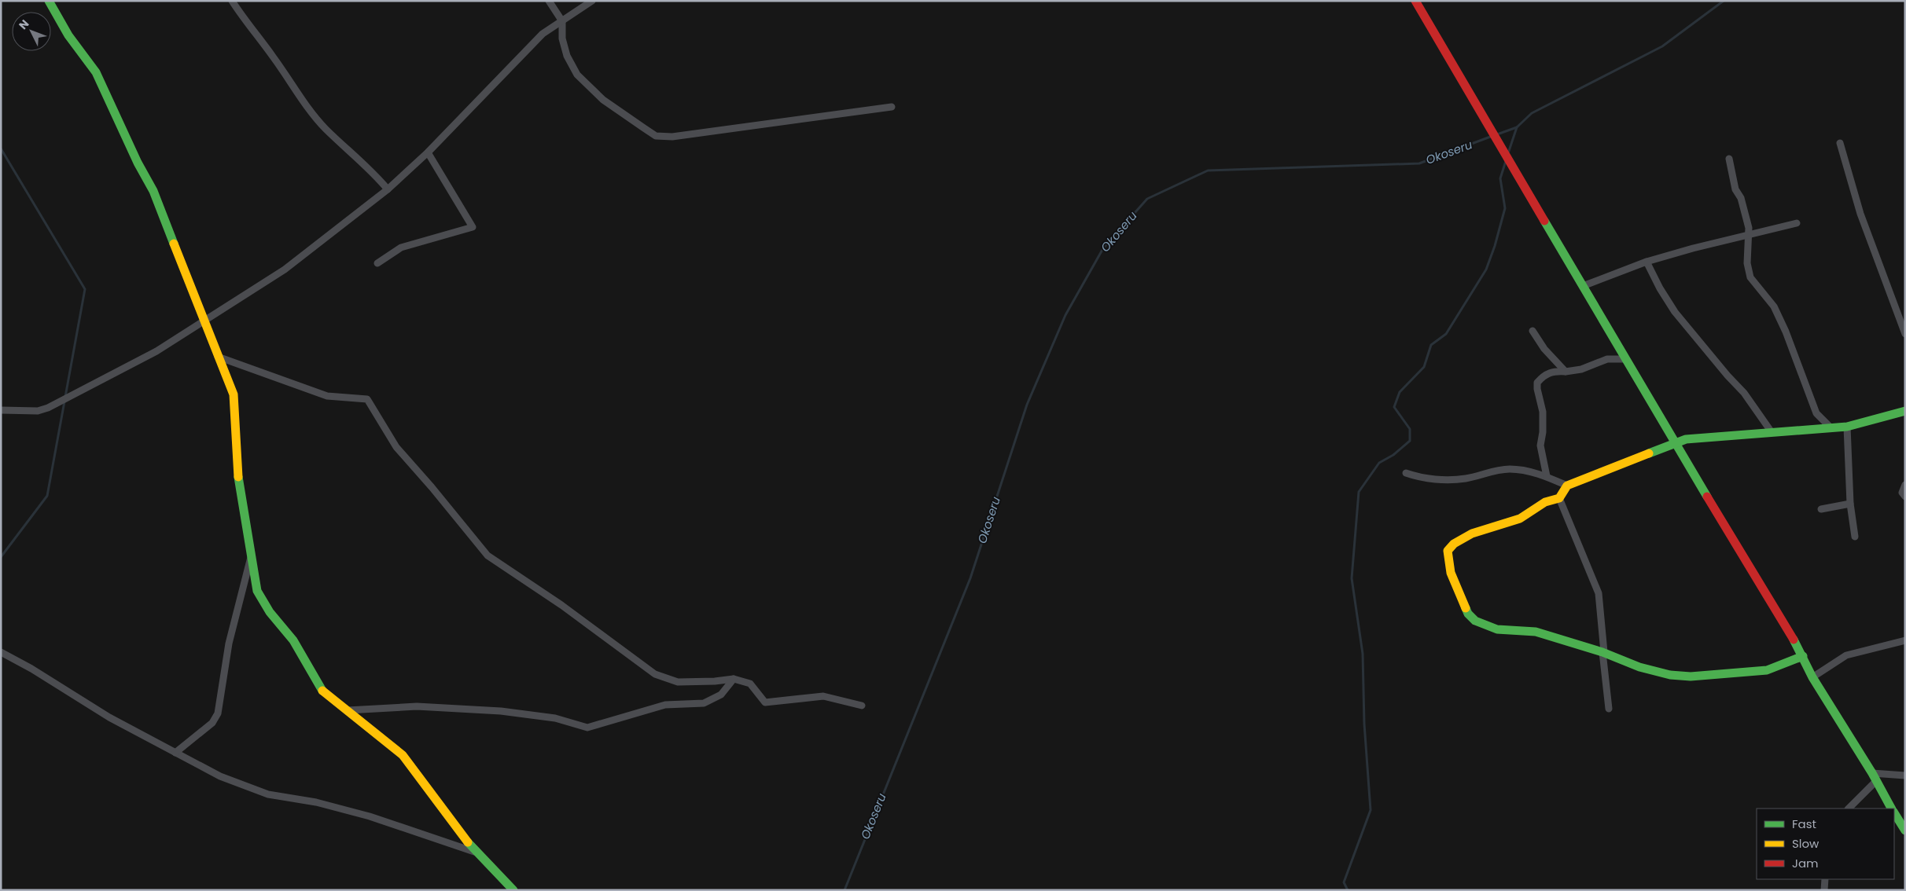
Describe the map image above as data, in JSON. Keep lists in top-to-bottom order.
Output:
{
  "water": ["Okoseru"],
  "legend": ["Fast", "Slow", "Jam"],
  "north": "top left"
}
